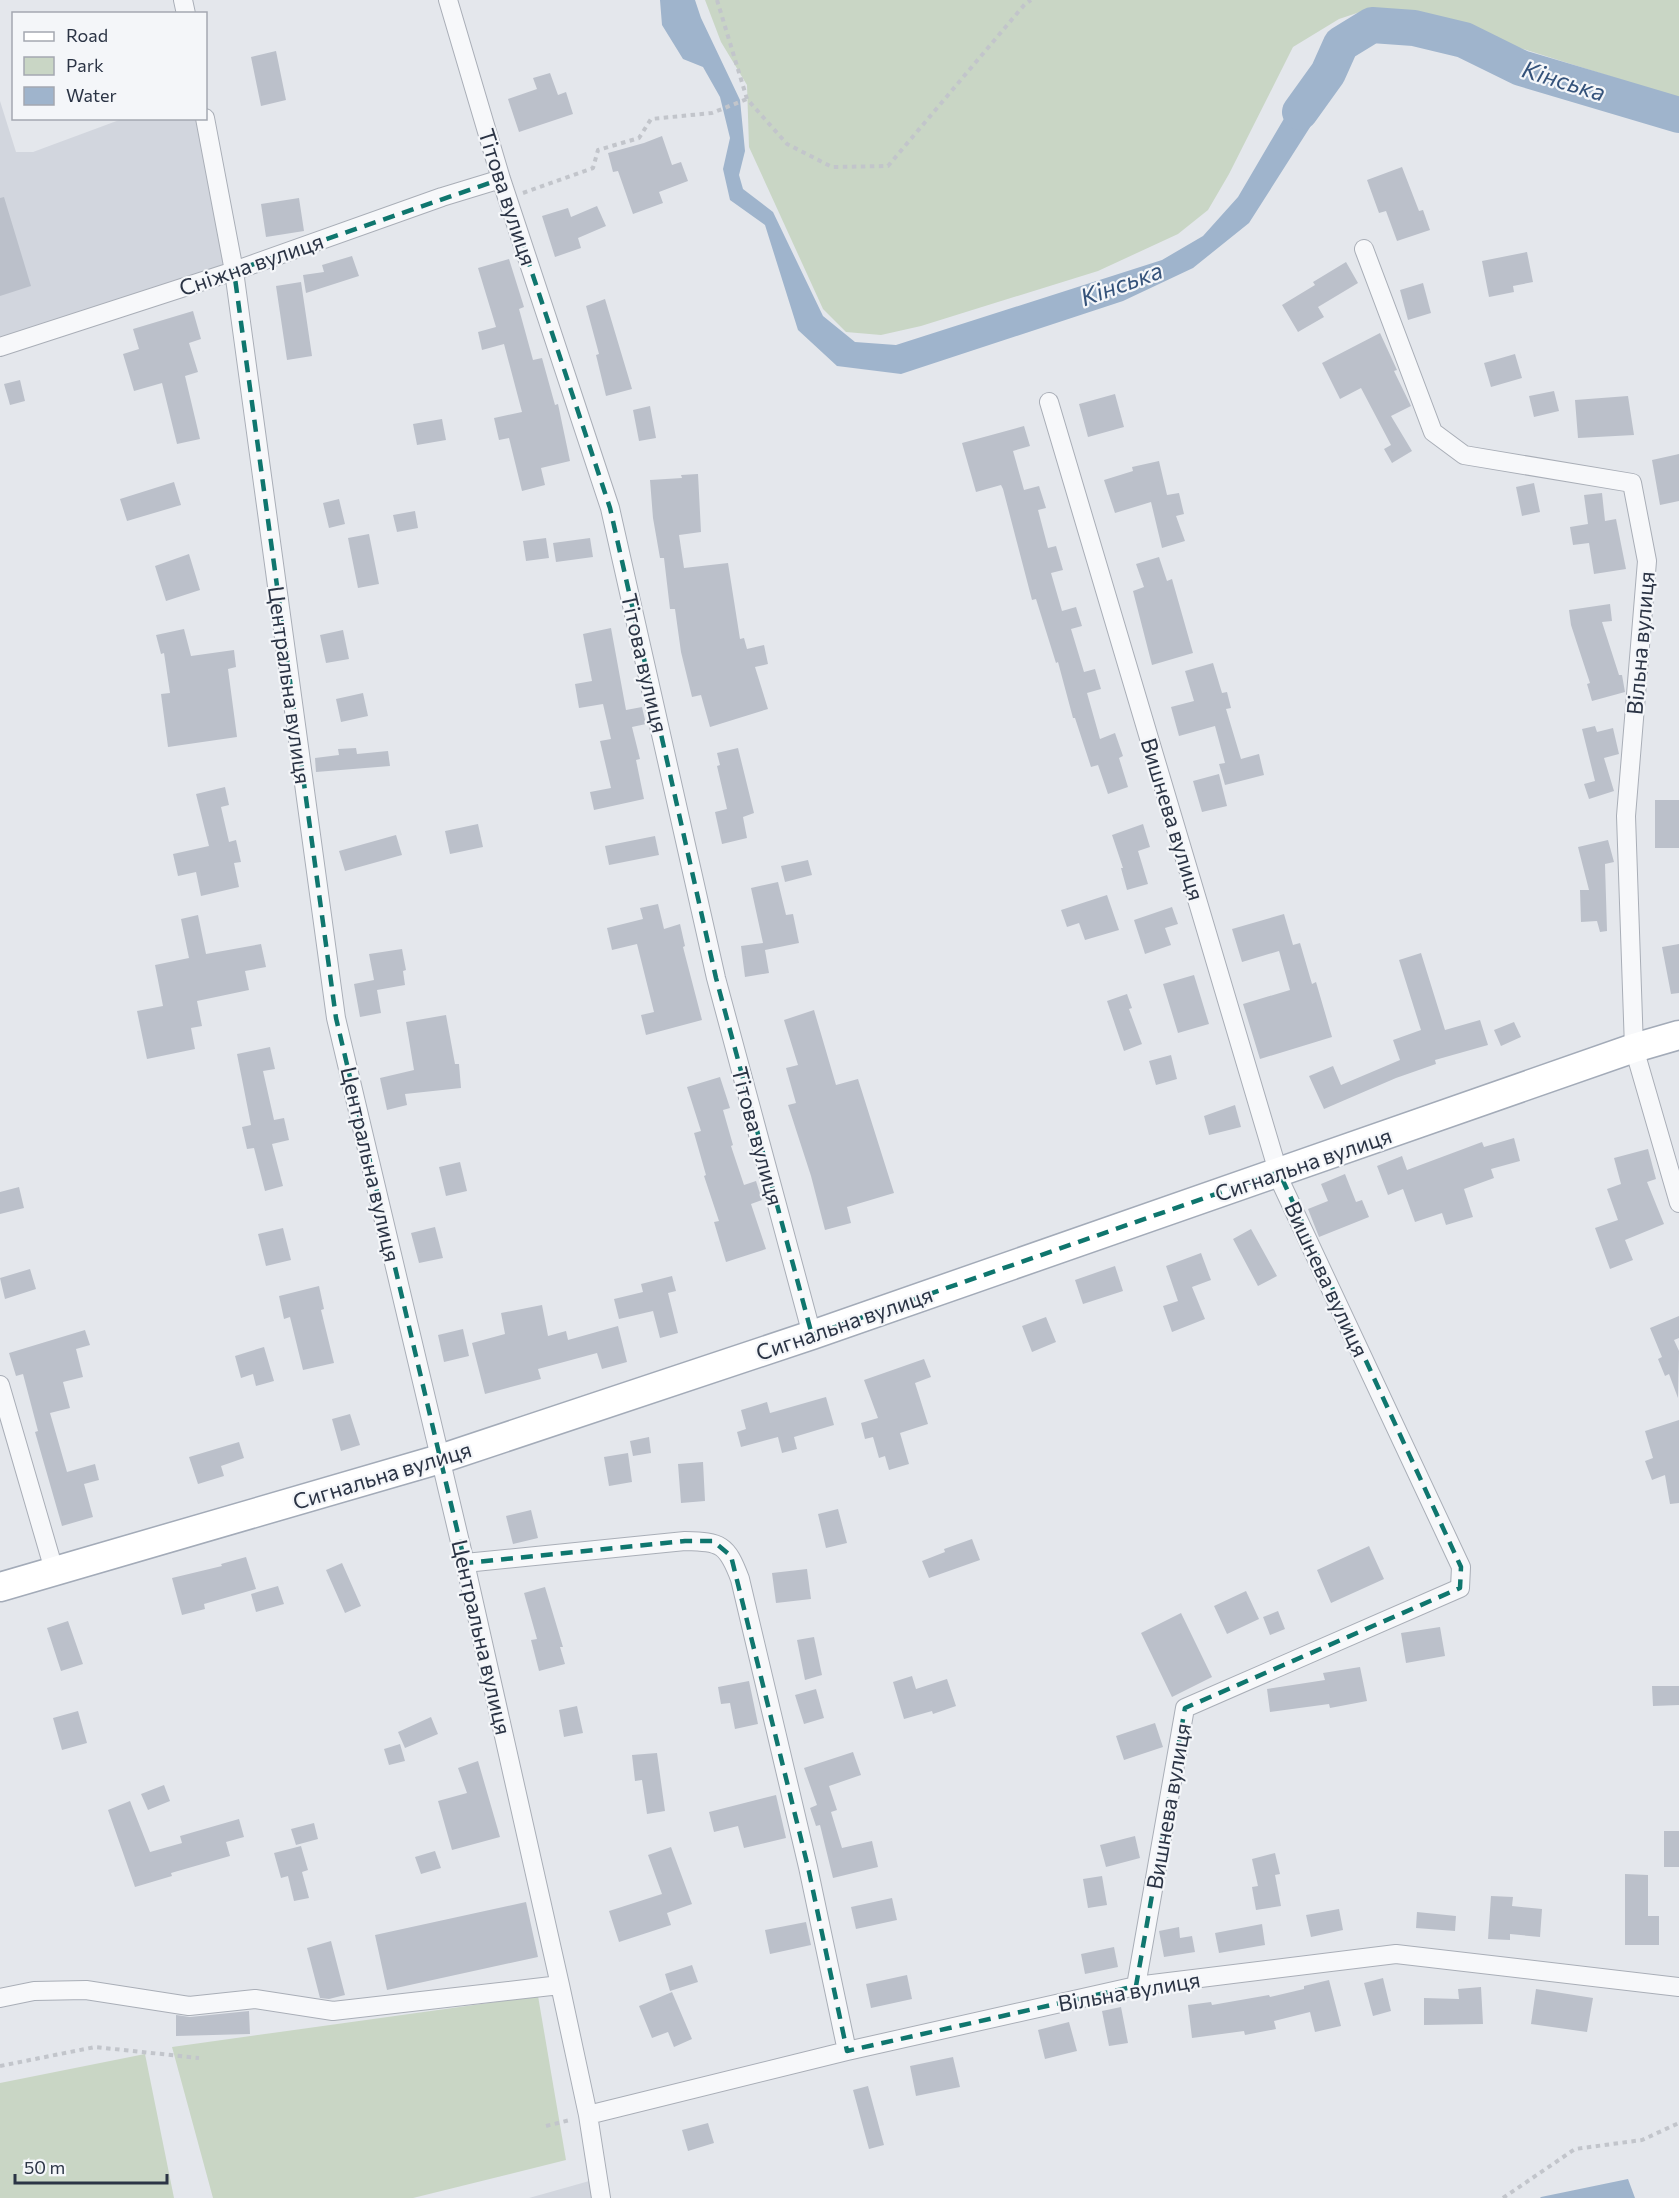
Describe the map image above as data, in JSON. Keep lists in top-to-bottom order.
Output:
{
  "streets": {
    "main road": ["Сигнальна вулиця"],
    "street": [
      "Тітова вулиця",
      "Сніжна вулиця",
      "Вільна вулиця",
      "Центральна вулиця",
      "Вишнева вулиця"
    ]
  },
  "crossings": [
    ["Тітова вулиця", "Сніжна вулиця"],
    ["Тітова вулиця", "Сигнальна вулиця"],
    ["Сніжна вулиця", "Центральна вулиця"],
    ["Вільна вулиця", "Центральна вулиця"],
    ["Вільна вулиця", "Вишнева вулиця"],
    ["Вільна вулиця", "Сигнальна вулиця"],
    ["Центральна вулиця", "Сигнальна вулиця"],
    ["Вишнева вулиця", "Сигнальна вулиця"]
  ],
  "water": ["Кінська"],
  "legend": ["Road", "Park", "Water"],
  "scale_bar": "50 m"
}
